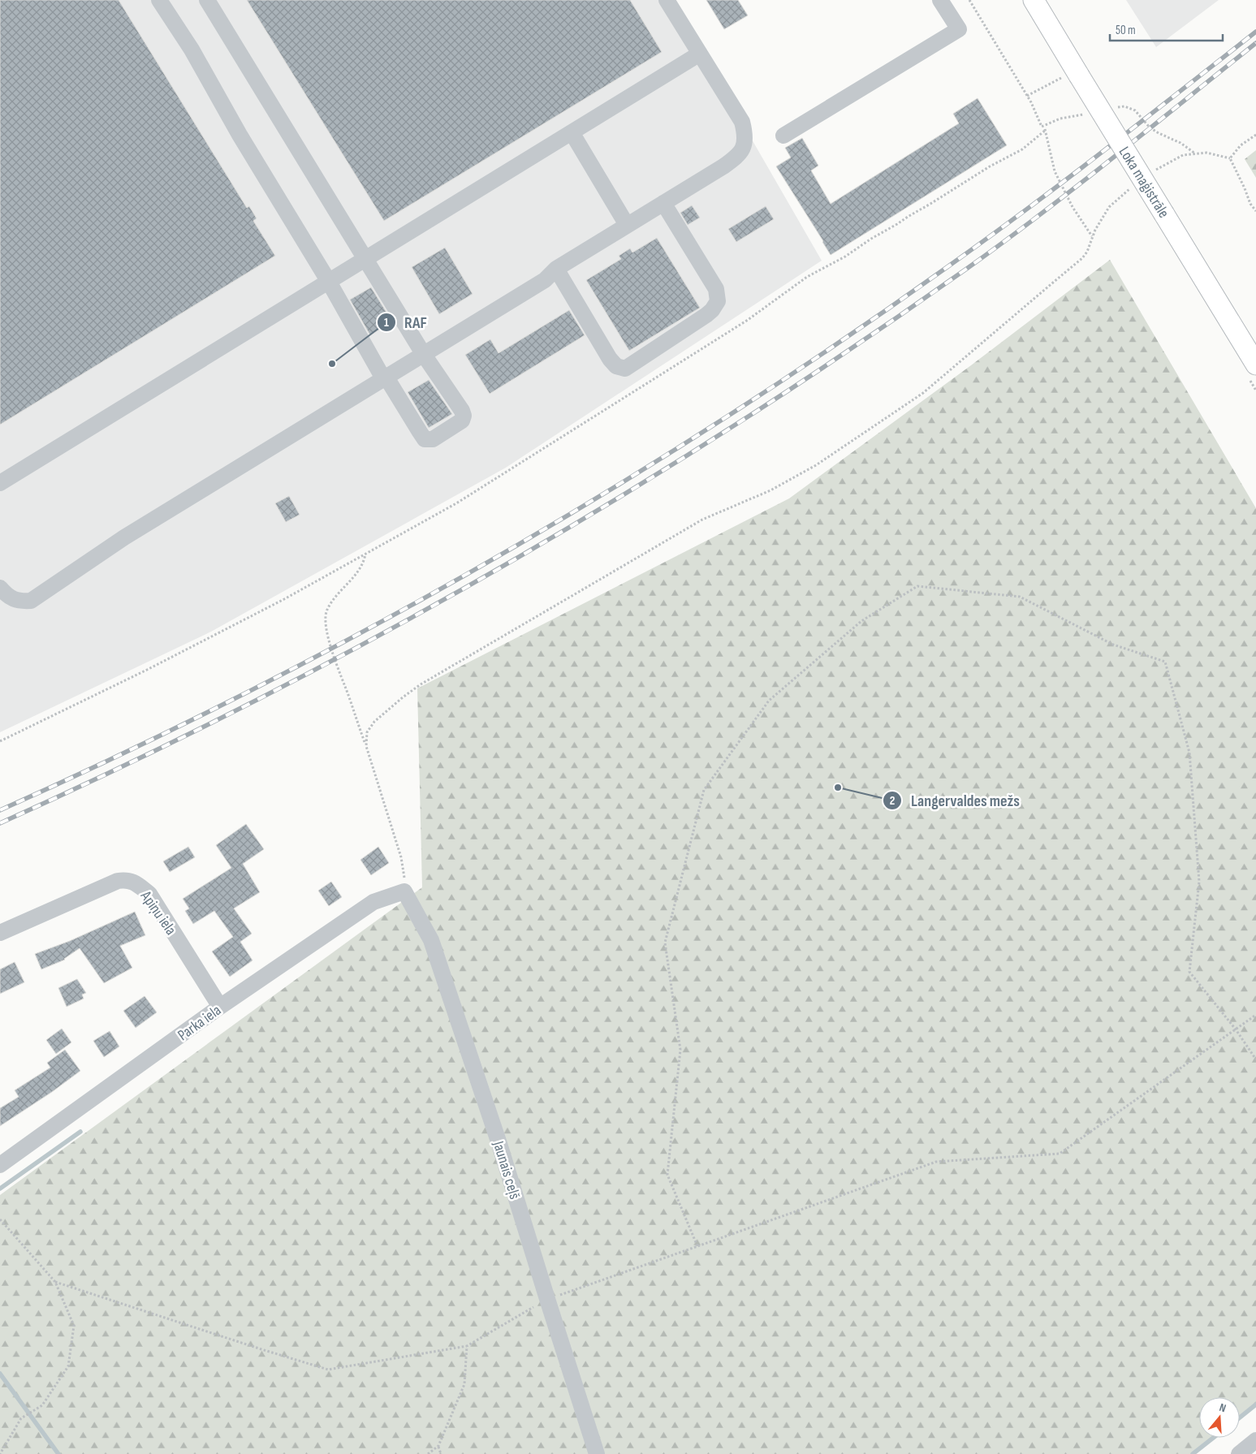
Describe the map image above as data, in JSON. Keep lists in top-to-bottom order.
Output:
{
  "streets": {
    "main road": ["Loka maģistrāle"],
    "street": ["Apiņu iela", "Parka iela", "Jaunais ceļš"]
  },
  "crossings": [
    ["Apiņu iela", "Parka iela"],
    ["Parka iela", "Jaunais ceļš"]
  ],
  "places": ["RAF", "Langervaldes mežs"],
  "scale_bar": "50 m",
  "north": "top"
}
